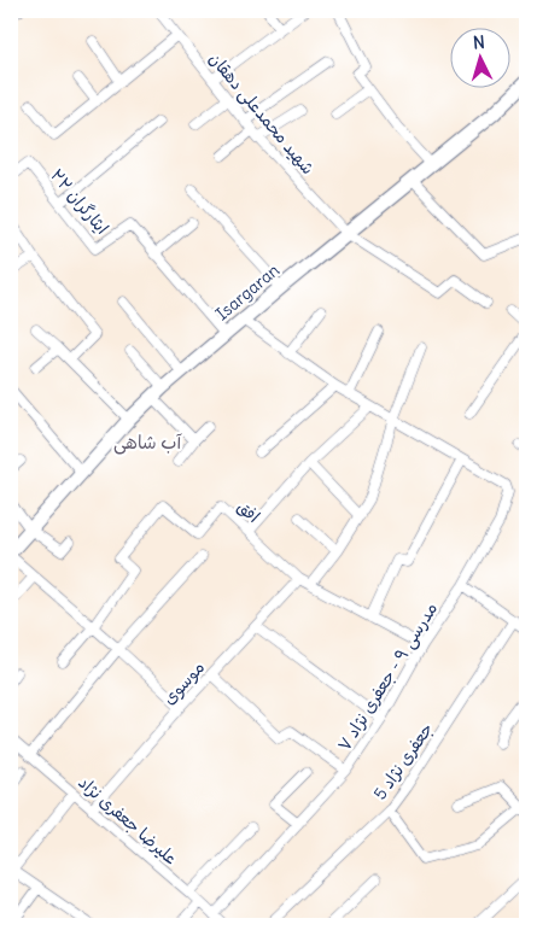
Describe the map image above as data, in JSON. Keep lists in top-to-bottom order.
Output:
{
  "streets": {
    "main road": ["Isargaran"],
    "street": [
      "شهید محمدعلی دهقان",
      "ایثارگران ۲۲",
      "افق",
      "مدرسی ۹ - جعفری نژاد ۷",
      "موسوی",
      "جعفری نژاد 5",
      "علیرضا جعفری نژاد"
    ]
  },
  "crossings": [
    ["شهید محمدعلی دهقان", "Isargaran"],
    ["ایثارگران ۲۲", "Isargaran"],
    ["افق", "مدرسی ۹ - جعفری نژاد ۷"],
    ["افق", "موسوی"],
    ["مدرسی ۹ - جعفری نژاد ۷", "علیرضا جعفری نژاد"],
    ["موسوی", "علیرضا جعفری نژاد"]
  ],
  "districts": ["آب شاهی"],
  "north": "top"
}
